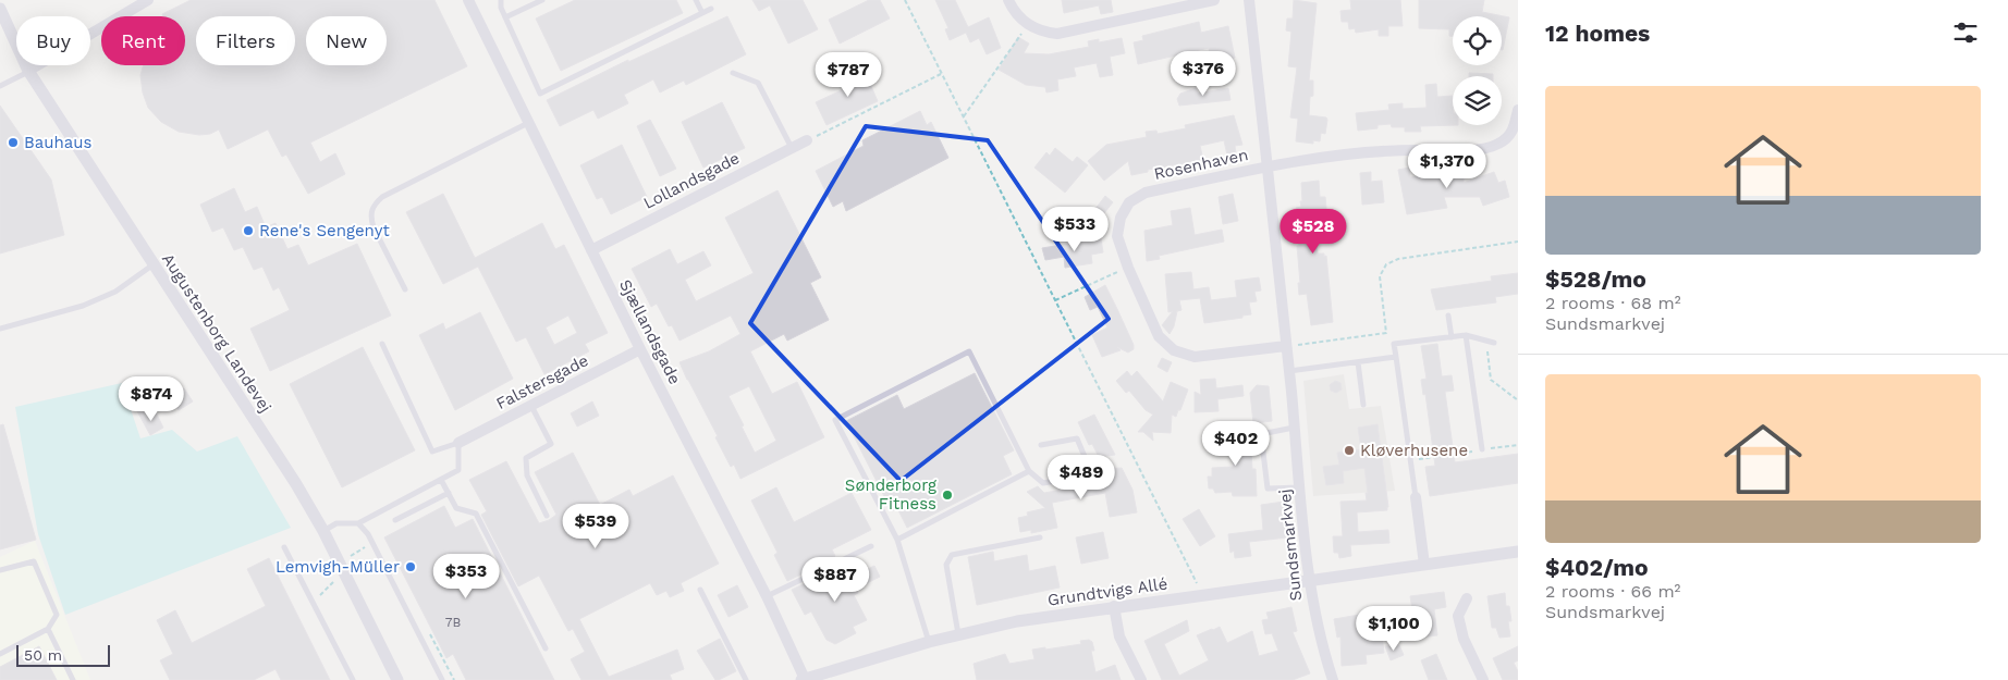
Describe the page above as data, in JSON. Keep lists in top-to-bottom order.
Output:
{
  "streets": {
    "street": [
      "Rosenhaven",
      "Lollandsgade",
      "Sjællandsgade",
      "Augustenborg Landevej",
      "Falstersgade",
      "Sundsmarkvej",
      "Grundtvigs Allé"
    ]
  },
  "crossings": [
    ["Rosenhaven", "Sundsmarkvej"],
    ["Lollandsgade", "Sjællandsgade"],
    ["Sjællandsgade", "Falstersgade"],
    ["Sjællandsgade", "Grundtvigs Allé"],
    ["Sundsmarkvej", "Grundtvigs Allé"]
  ],
  "places": [
    "Bauhaus",
    "Rene's Sengenyt",
    "Kløverhusene",
    "Sønderborg Fitness",
    "Lemvigh-Müller"
  ],
  "house_numbers": ["7B"],
  "scale_bar": "50 m",
  "page": {
    "heading": "12 homes",
    "chip": [
      "Buy",
      "Rent",
      "Filters",
      "New"
    ],
    "price": [
      "$376",
      "$787",
      "$1,370",
      "$533",
      "$528",
      "$874",
      "$402",
      "$489",
      "$539",
      "$353",
      "$887",
      "$1,100"
    ],
    "list": [
      {
        "name": "$528/mo",
        "note": "2 rooms · 68 m² · Sundsmarkvej"
      },
      {
        "name": "$402/mo",
        "note": "2 rooms · 66 m² · Sundsmarkvej"
      }
    ],
    "scale": "50 m"
  }
}
